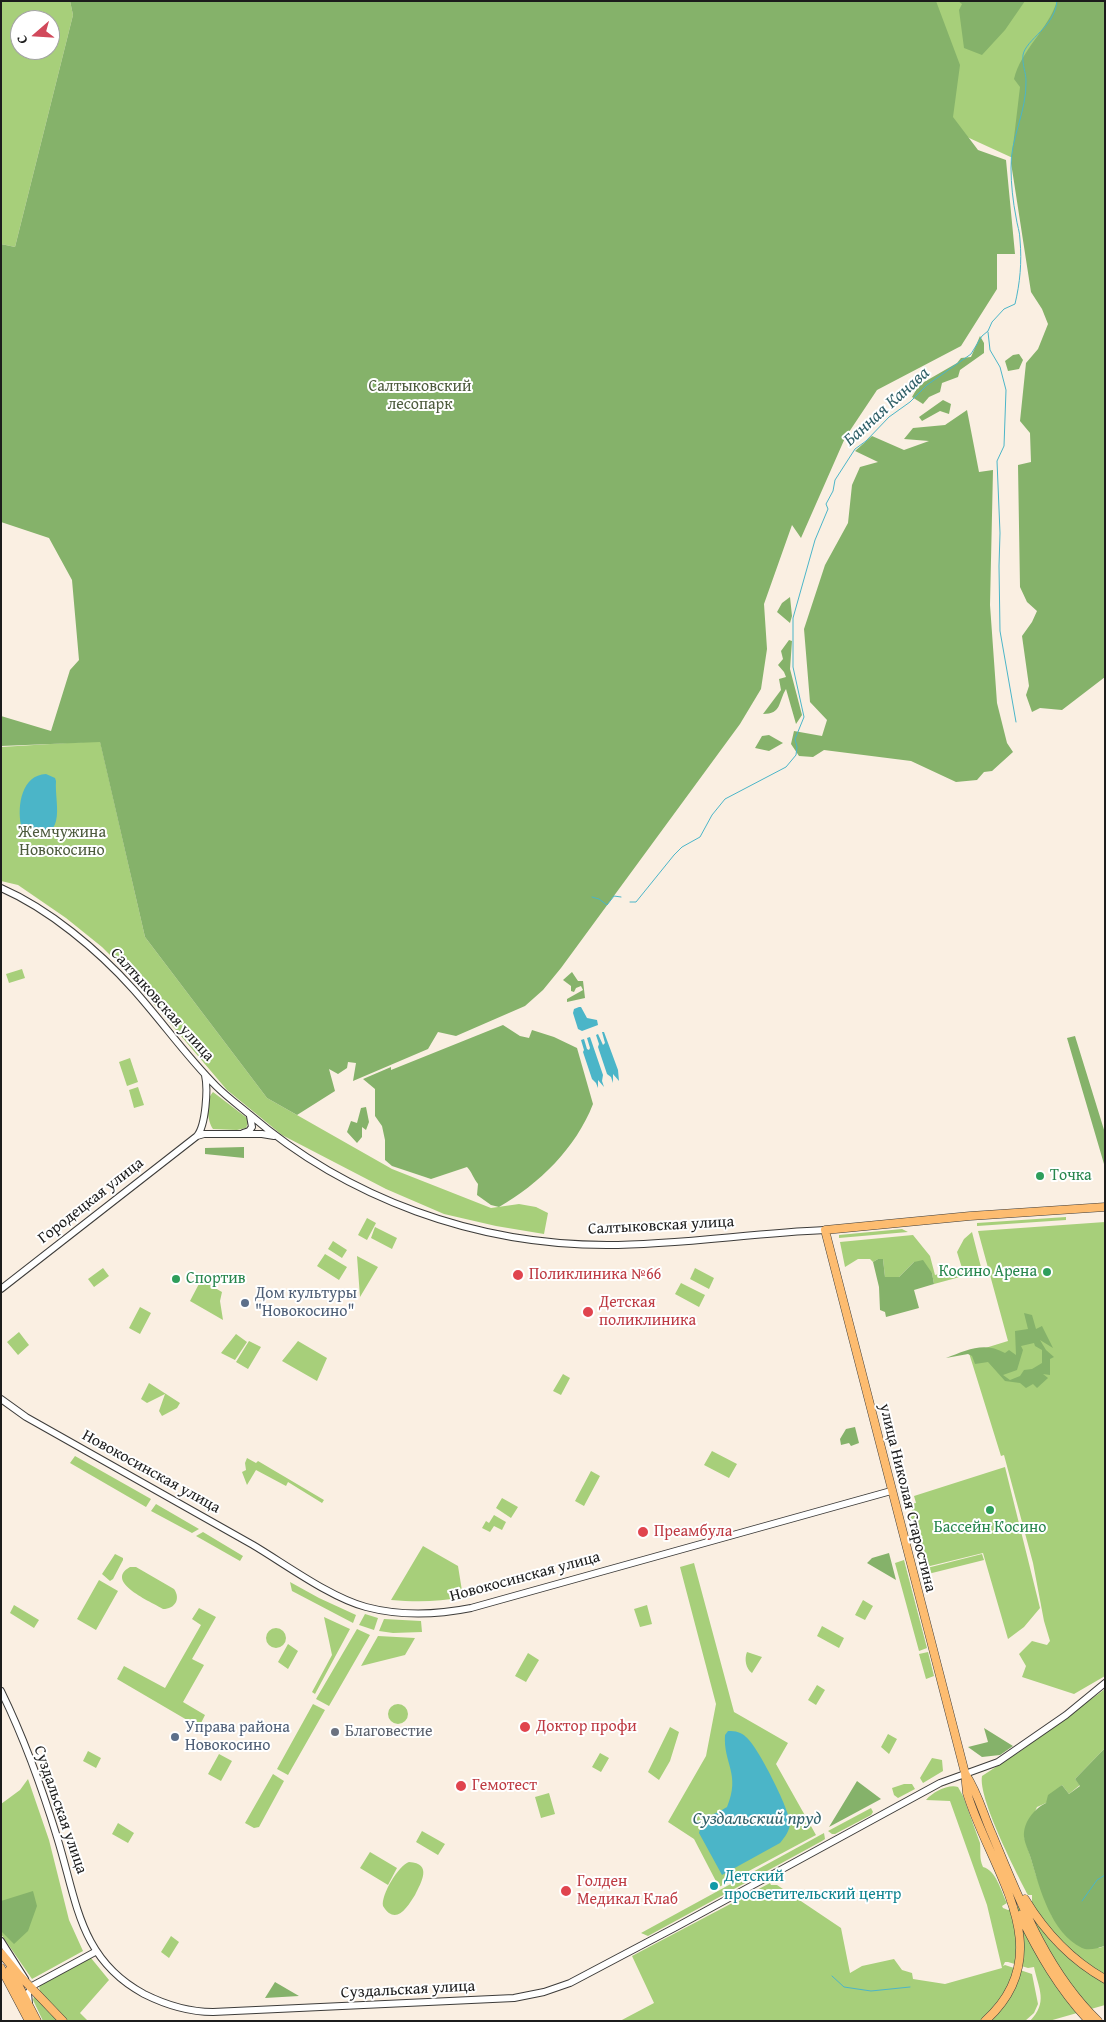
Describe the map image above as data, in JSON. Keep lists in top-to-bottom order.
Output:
{
  "streets": {
    "main road": ["Салтыковская улица", "улица Николая Старостина"],
    "street": ["Городецкая улица", "Новокосинская улица", "Суздальская улица"]
  },
  "crossings": [
    ["Салтыковская улица", "улица Николая Старостина"],
    ["Новокосинская улица", "улица Николая Старостина"],
    ["улица Николая Старостина", "Суздальская улица"]
  ],
  "water": ["Банная Канава", "Суздальский пруд"],
  "parks": ["Салтыковский лесопарк", "Жемчужина Новокосино"],
  "places": [
    "Точка",
    "Косино Арена",
    "Поликлиника №66",
    "Спортив",
    "Дом культуры \"Новокосино\"",
    "Детская поликлиника",
    "Бассейн Косино",
    "Преамбула",
    "Доктор профи",
    "Благовестие",
    "Управа района Новокосино",
    "Гемотест",
    "Детский просветительский центр",
    "Голден Медикал Клаб"
  ],
  "north": "left"
}
